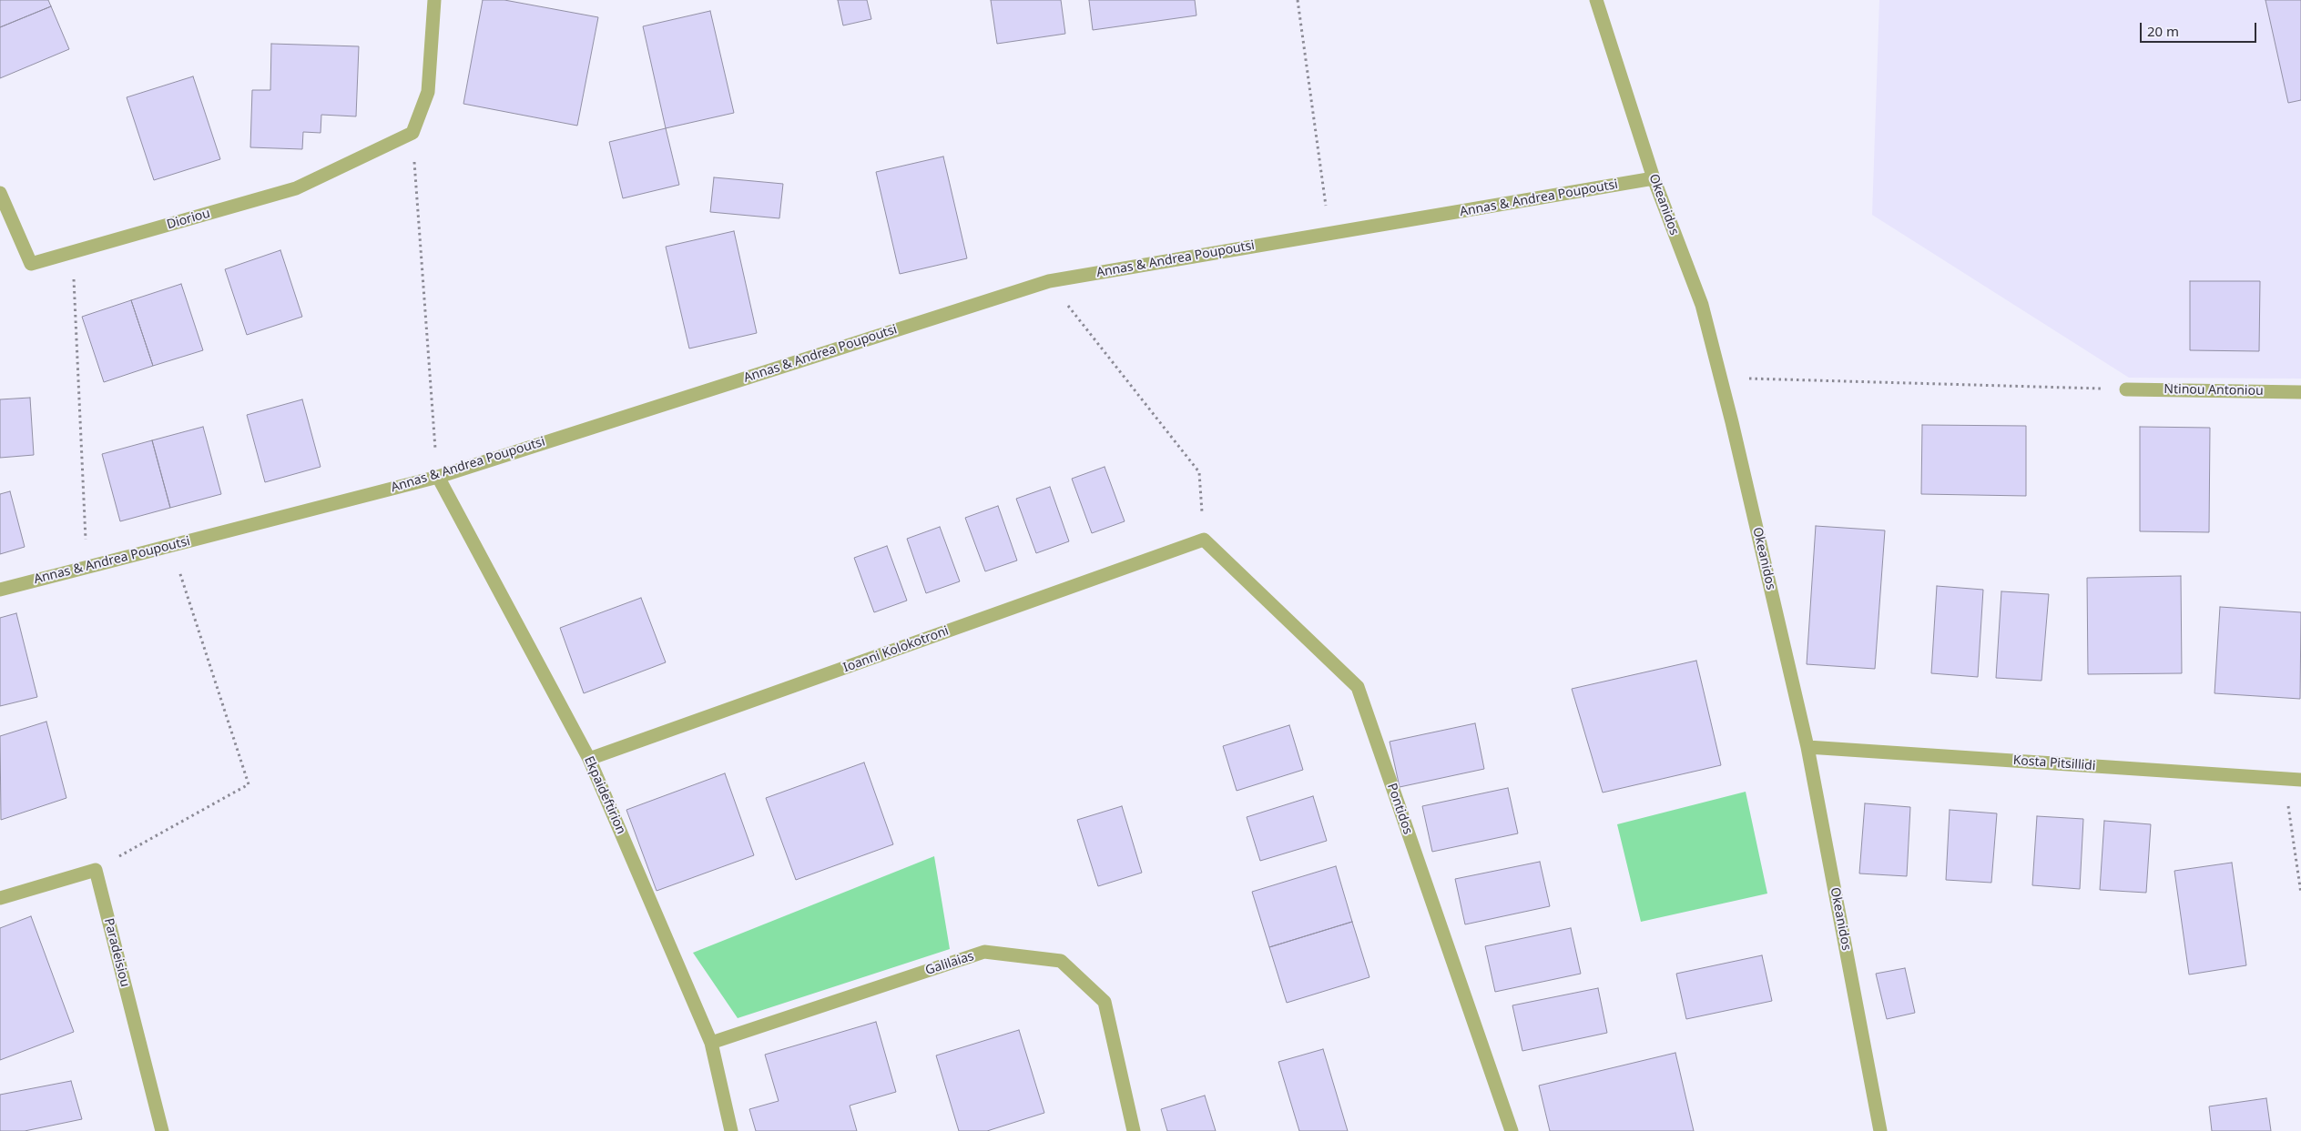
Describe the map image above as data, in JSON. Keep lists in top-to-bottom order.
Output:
{
  "streets": {
    "street": [
      "Annas & Andrea Poupoutsi",
      "Okeanidos",
      "Dioriou",
      "Ntinou Antoniou",
      "Ioanni Kolokotroni",
      "Kosta Pitsillidi",
      "Ekpaideftirion",
      "Pontidos",
      "Paradeisiou",
      "Galilaias"
    ]
  },
  "crossings": [
    ["Annas & Andrea Poupoutsi", "Okeanidos"],
    ["Annas & Andrea Poupoutsi", "Ekpaideftirion"],
    ["Okeanidos", "Kosta Pitsillidi"],
    ["Ioanni Kolokotroni", "Ekpaideftirion"],
    ["Ioanni Kolokotroni", "Pontidos"],
    ["Ekpaideftirion", "Galilaias"]
  ],
  "scale_bar": "20 m"
}
